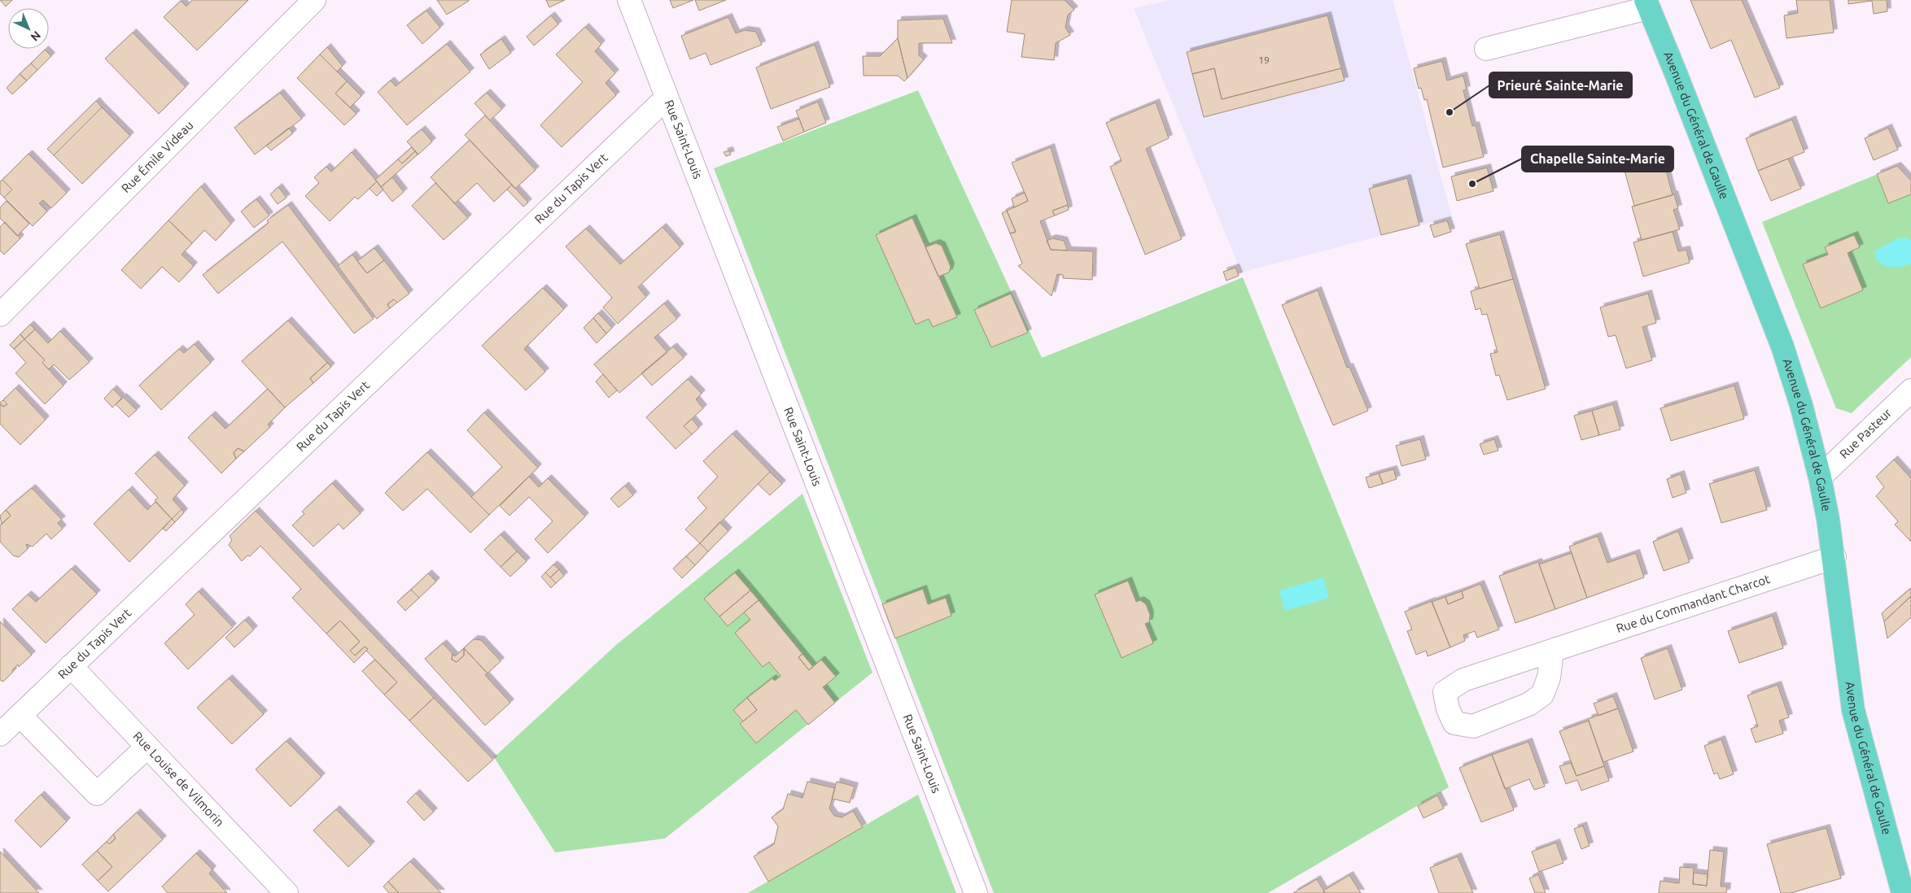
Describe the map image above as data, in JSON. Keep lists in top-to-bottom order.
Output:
{
  "streets": {
    "main road": ["Avenue du Général de Gaulle"],
    "street": [
      "Rue Saint-Louis",
      "Rue Émile Videau",
      "Rue du Tapis Vert",
      "Rue Pasteur",
      "Rue du Commandant Charcot",
      "Rue Louise de Vilmorin"
    ]
  },
  "crossings": [
    ["Avenue du Général de Gaulle", "Rue Pasteur"],
    ["Avenue du Général de Gaulle", "Rue du Commandant Charcot"],
    ["Rue Saint-Louis", "Rue du Tapis Vert"],
    ["Rue du Tapis Vert", "Rue Louise de Vilmorin"]
  ],
  "places": ["Prieuré Sainte-Marie", "Chapelle Sainte-Marie"],
  "house_numbers": ["19"],
  "north": "bottom right"
}
